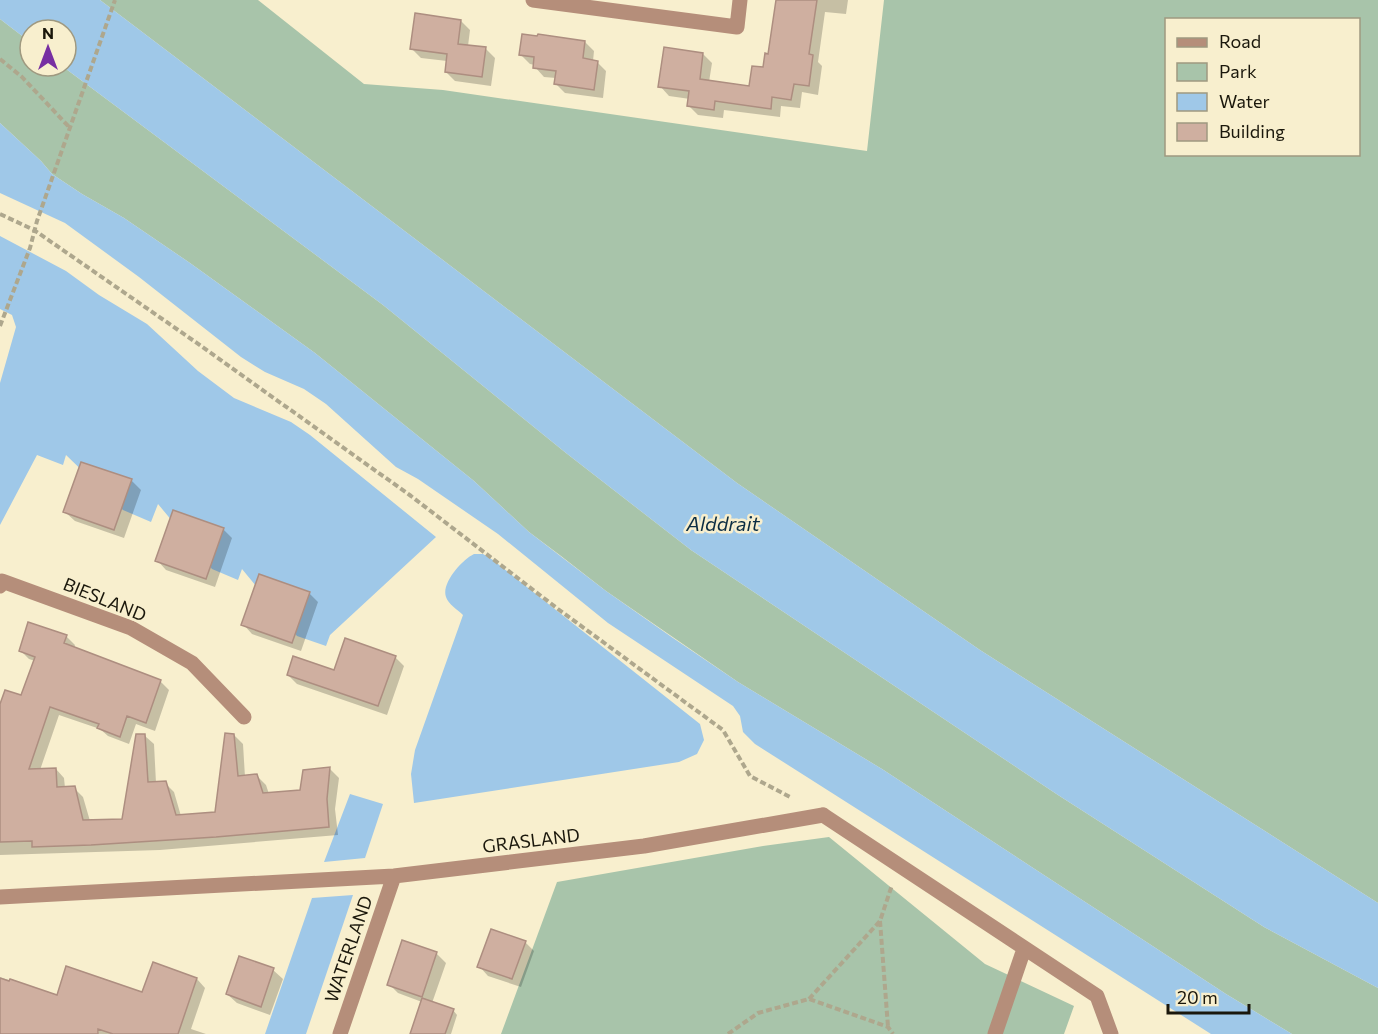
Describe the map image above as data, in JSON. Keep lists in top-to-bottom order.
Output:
{
  "streets": {
    "street": ["BIESLAND", "GRASLAND", "WATERLAND"]
  },
  "crossings": [
    ["GRASLAND", "WATERLAND"]
  ],
  "water": ["Alddrait"],
  "legend": [
    "Road",
    "Park",
    "Water",
    "Building"
  ],
  "scale_bar": "20 m",
  "north": "top"
}
